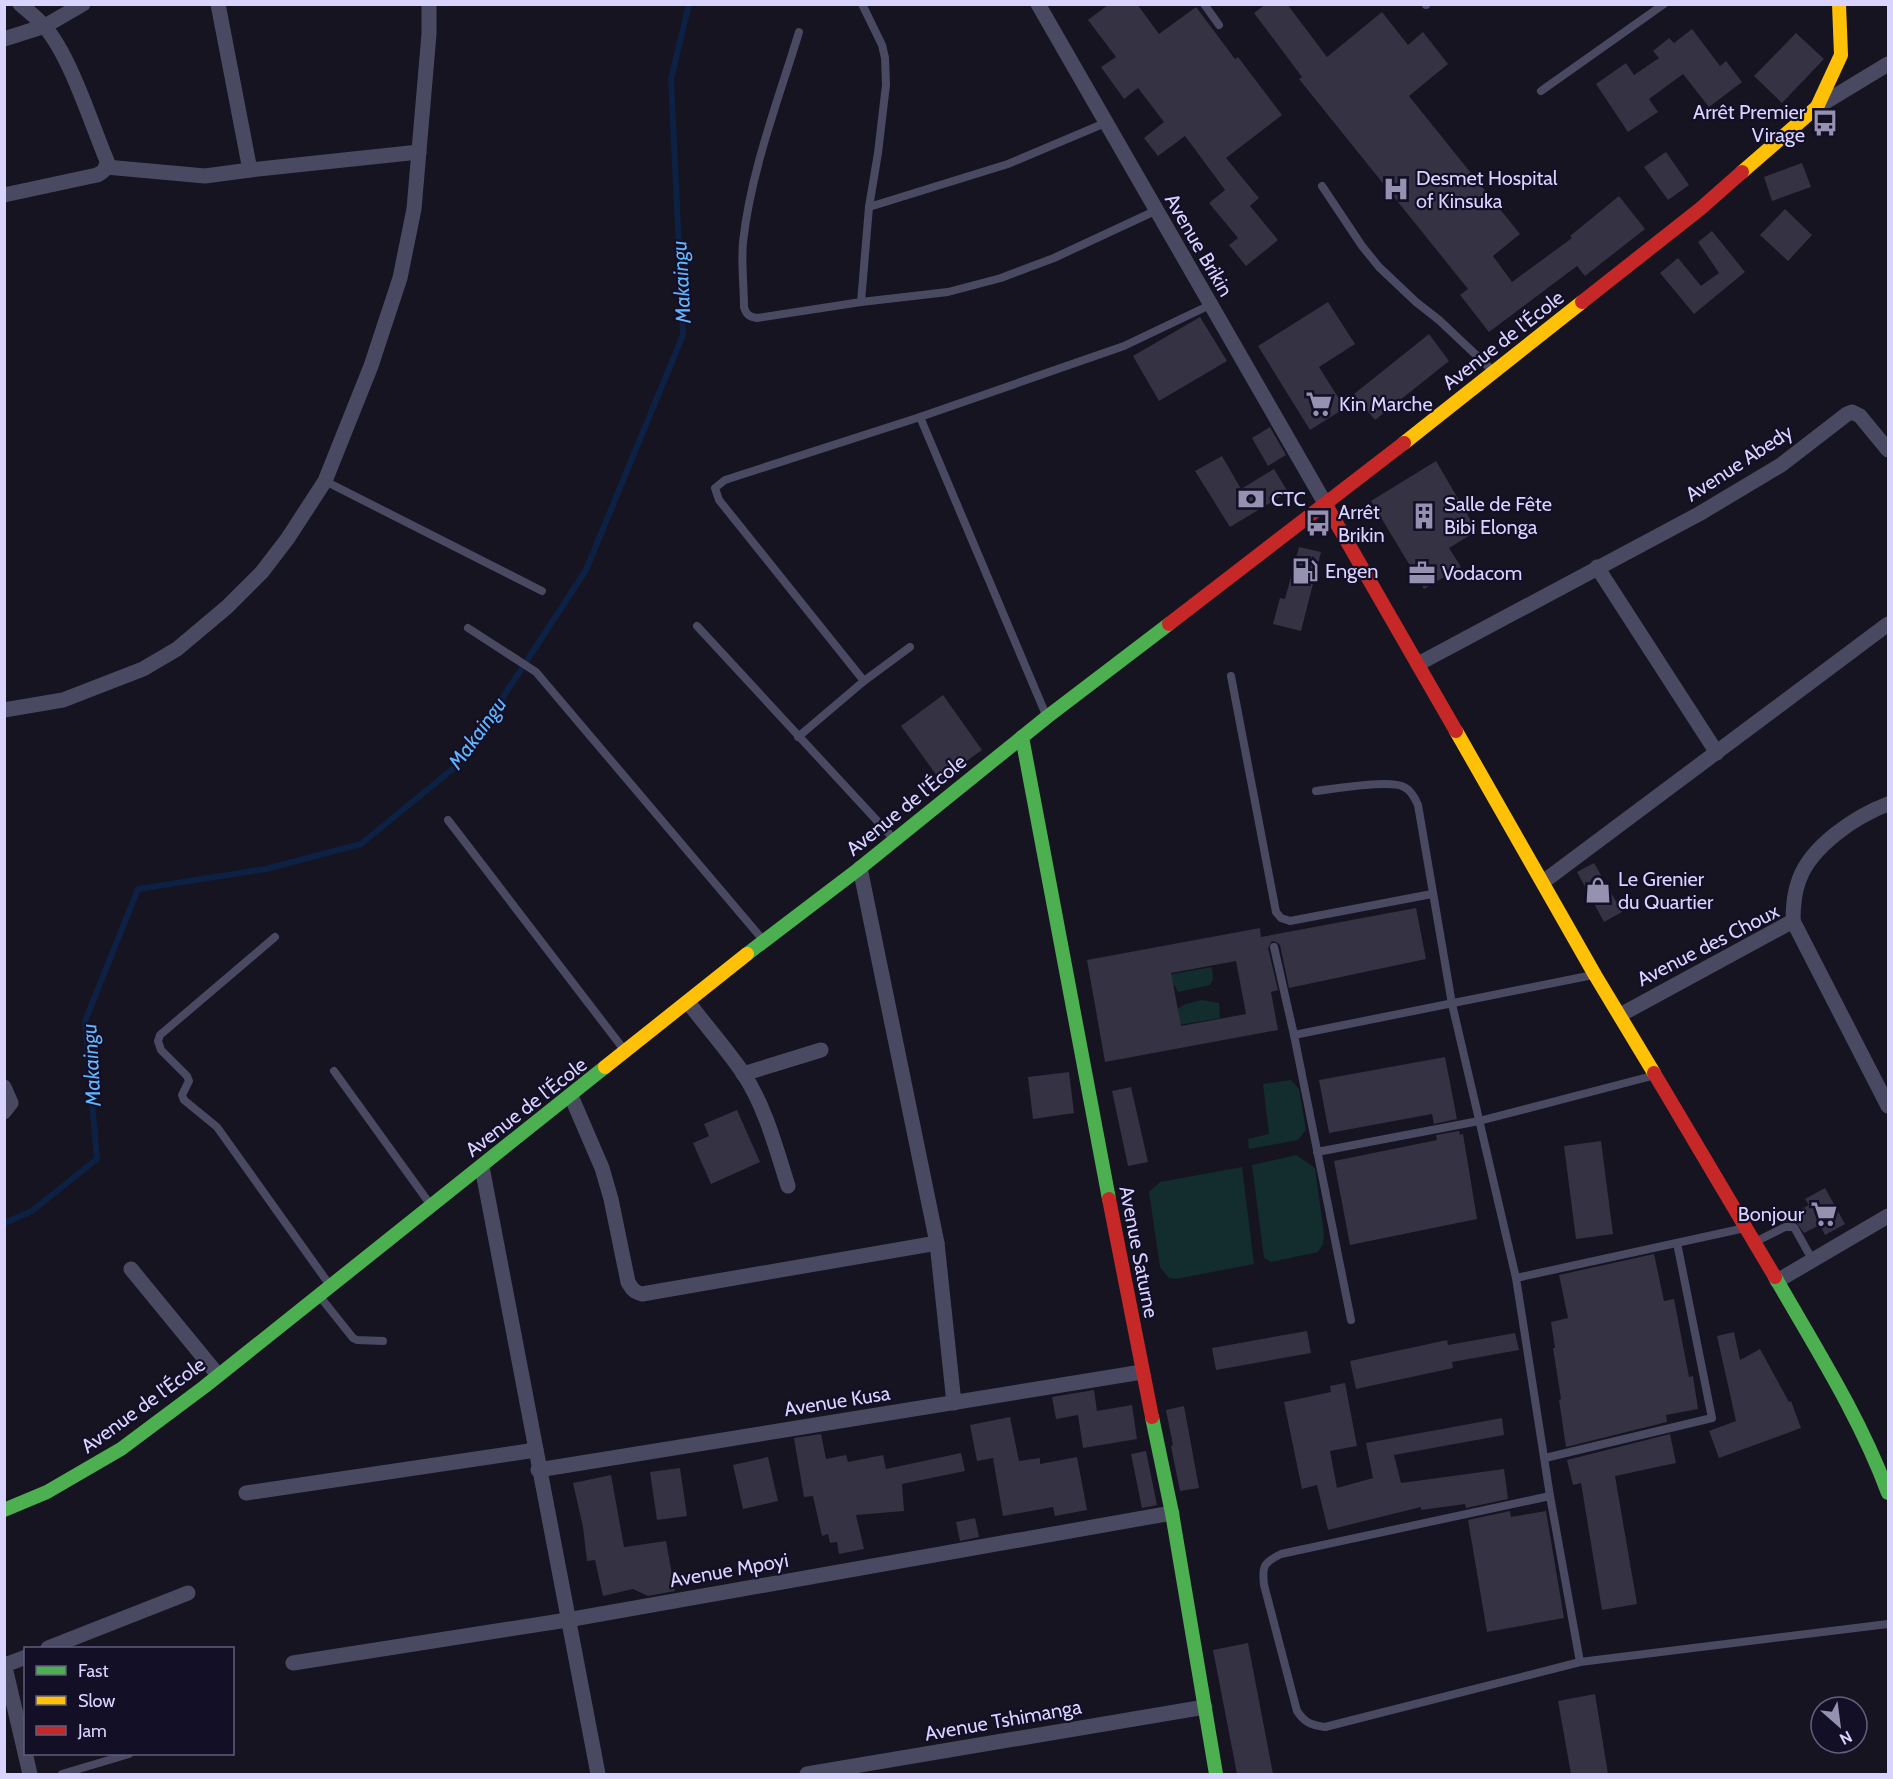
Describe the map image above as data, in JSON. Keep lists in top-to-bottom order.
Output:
{
  "streets": {
    "main road": ["Avenue de l'École", "Avenue Saturne"],
    "street": [
      "Avenue Brikin",
      "Avenue Abedy",
      "Avenue des Choux",
      "Avenue Kusa",
      "Avenue Mpoyi",
      "Avenue Tshimanga"
    ]
  },
  "crossings": [
    ["Avenue Brikin", "Avenue de l'École"],
    ["Avenue de l'École", "Avenue Saturne"],
    ["Avenue Saturne", "Avenue Kusa"],
    ["Avenue Saturne", "Avenue Mpoyi"],
    ["Avenue Saturne", "Avenue Tshimanga"]
  ],
  "water": ["Makaingu"],
  "places": {
    "bus stop": ["Arrêt Premier Virage", "Arrêt Brikin"],
    "hospital": ["Desmet Hospital of Kinsuka"],
    "supermarket": ["Kin Marche", "Bonjour"],
    "bank": ["CTC"],
    "building": ["Salle de Fête Bibi Elonga"],
    "fuel station": ["Engen"],
    "office": ["Vodacom"],
    "shop": ["Le Grenier du Quartier"]
  },
  "legend": ["Fast", "Slow", "Jam"],
  "north": "bottom right"
}
